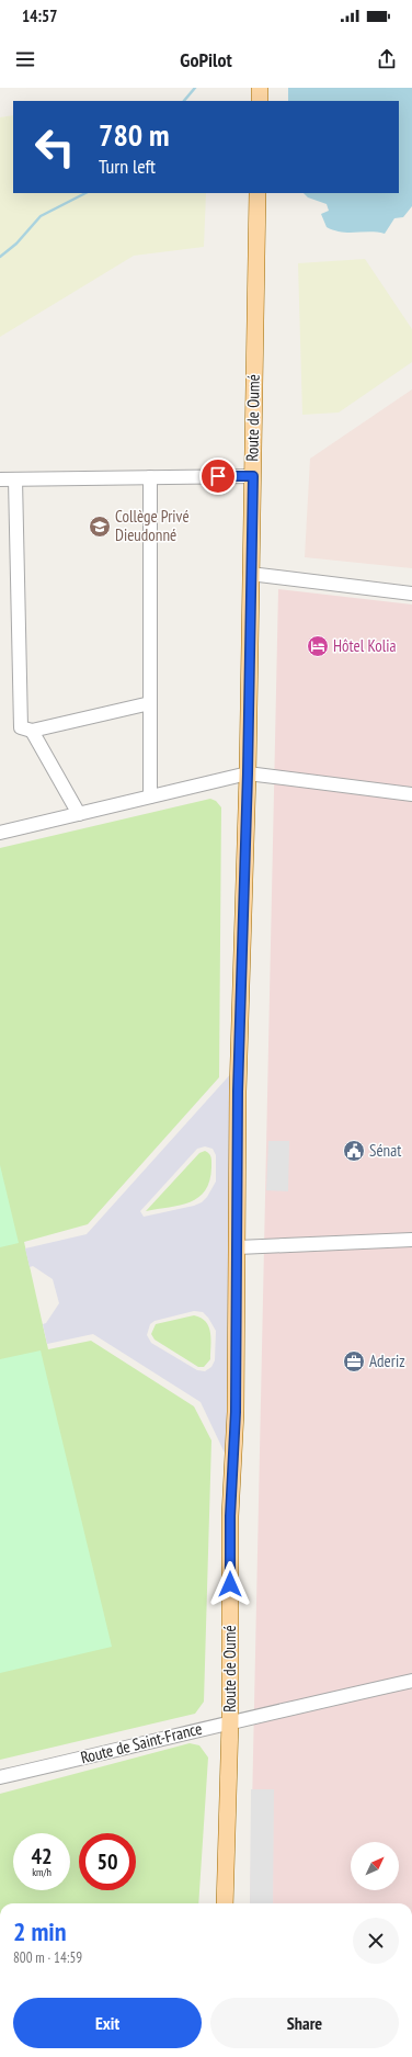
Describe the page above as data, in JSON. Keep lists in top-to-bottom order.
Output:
{
  "streets": {
    "main road": ["Route de Oumé"],
    "street": ["Route de Saint-France"]
  },
  "crossings": [
    ["Route de Oumé", "Route de Saint-France"]
  ],
  "places": {
    "school or university": ["Collège Privé Dieudonné"],
    "hotel": ["Hôtel Kolia"],
    "public building": ["Sénat"],
    "office": ["Aderiz"]
  },
  "north": "top right",
  "page": {
    "status": "14:57",
    "header": "GoPilot",
    "turn": ["780 m", "Turn left"],
    "speed": "42 km/h",
    "limit": "50",
    "heading": ["2 min", "800 m · 14:59"],
    "buttons": ["Exit", "Share"]
  }
}
